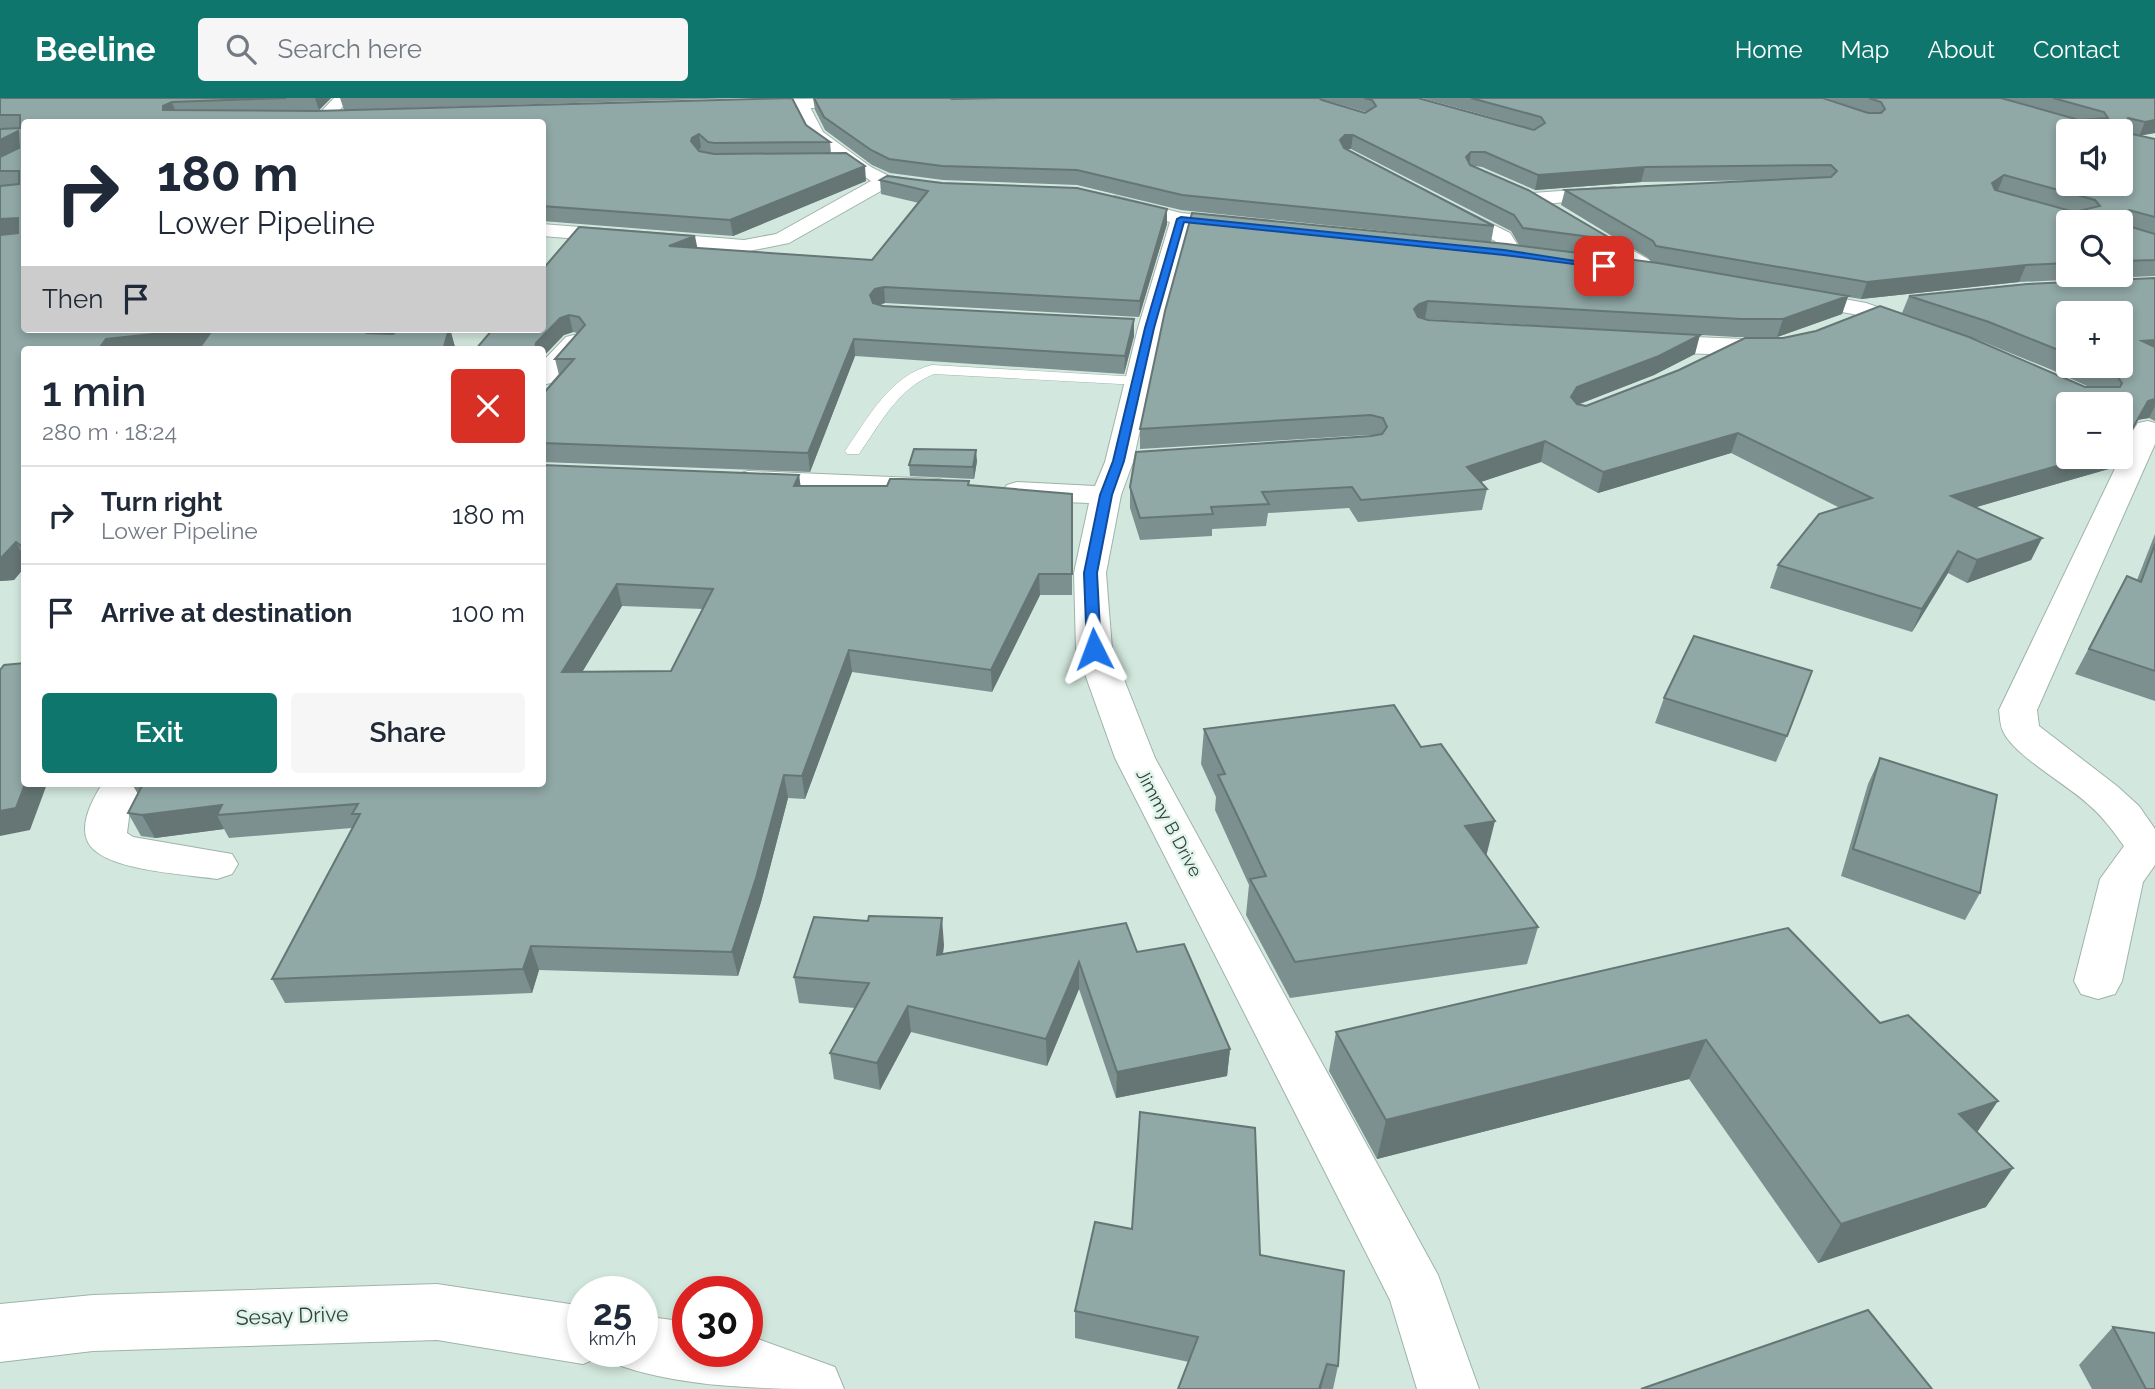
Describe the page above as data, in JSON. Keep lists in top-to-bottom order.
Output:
{
  "streets": {
    "street": ["Jimmy B Drive", "Sesay Drive"]
  },
  "page": {
    "header": "Beeline",
    "search": "Search here",
    "nav": [
      "Home",
      "Map",
      "About",
      "Contact"
    ],
    "map_buttons": ["+", "−"],
    "turn": ["180 m", "Lower Pipeline"],
    "then": "Then",
    "heading": ["1 min", "280 m · 18:24"],
    "list": [
      {
        "name": "Turn right",
        "note": "Lower Pipeline",
        "value": "180 m"
      },
      {
        "name": "Arrive at destination",
        "value": "100 m"
      }
    ],
    "buttons": ["Exit", "Share"],
    "speed": "25 km/h",
    "limit": "30"
  }
}
